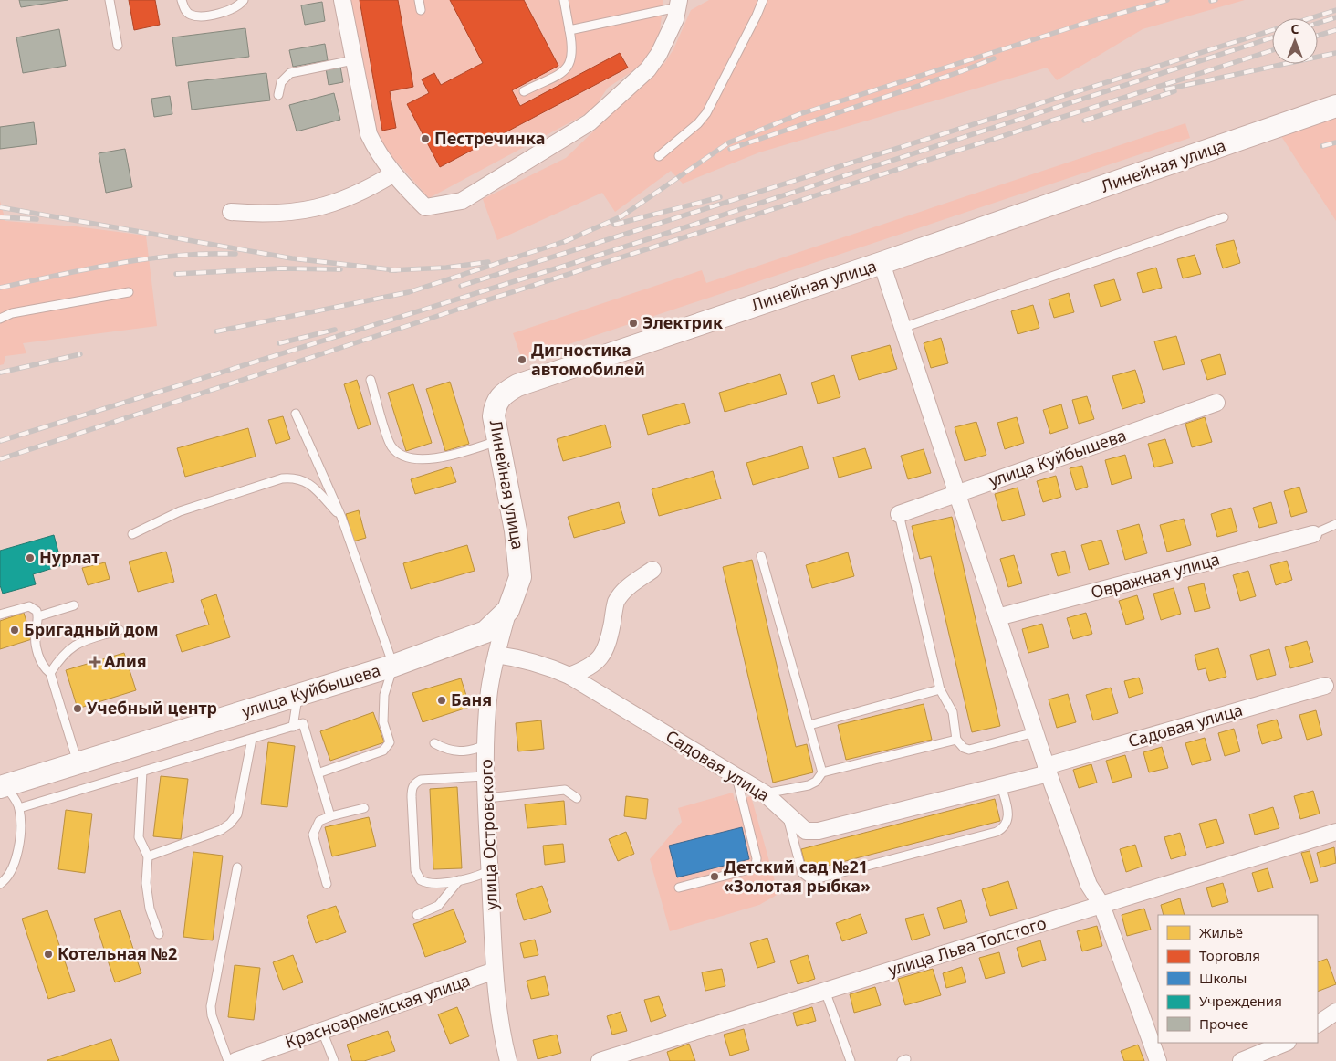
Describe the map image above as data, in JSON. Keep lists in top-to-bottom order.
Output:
{
  "streets": {
    "street": [
      "Линейная улица",
      "улица Куйбышева",
      "Овражная улица",
      "Садовая улица",
      "улица Островского",
      "улица Льва Толстого",
      "Красноармейская улица"
    ]
  },
  "crossings": [
    ["Линейная улица", "улица Куйбышева"],
    ["Линейная улица", "улица Островского"],
    ["улица Куйбышева", "улица Островского"],
    ["Садовая улица", "улица Островского"],
    ["улица Островского", "Красноармейская улица"]
  ],
  "places": {
    "other": [
      "Пестречинка",
      "Электрик",
      "Дигностика автомобилей",
      "Нурлат",
      "Бригадный дом",
      "Баня",
      "Учебный центр",
      "Детский сад №21 «Золотая рыбка»",
      "Котельная №2"
    ],
    "health": ["Алия"]
  },
  "legend": [
    "Жильё",
    "Торговля",
    "Школы",
    "Учреждения",
    "Прочее"
  ],
  "north": "top"
}
